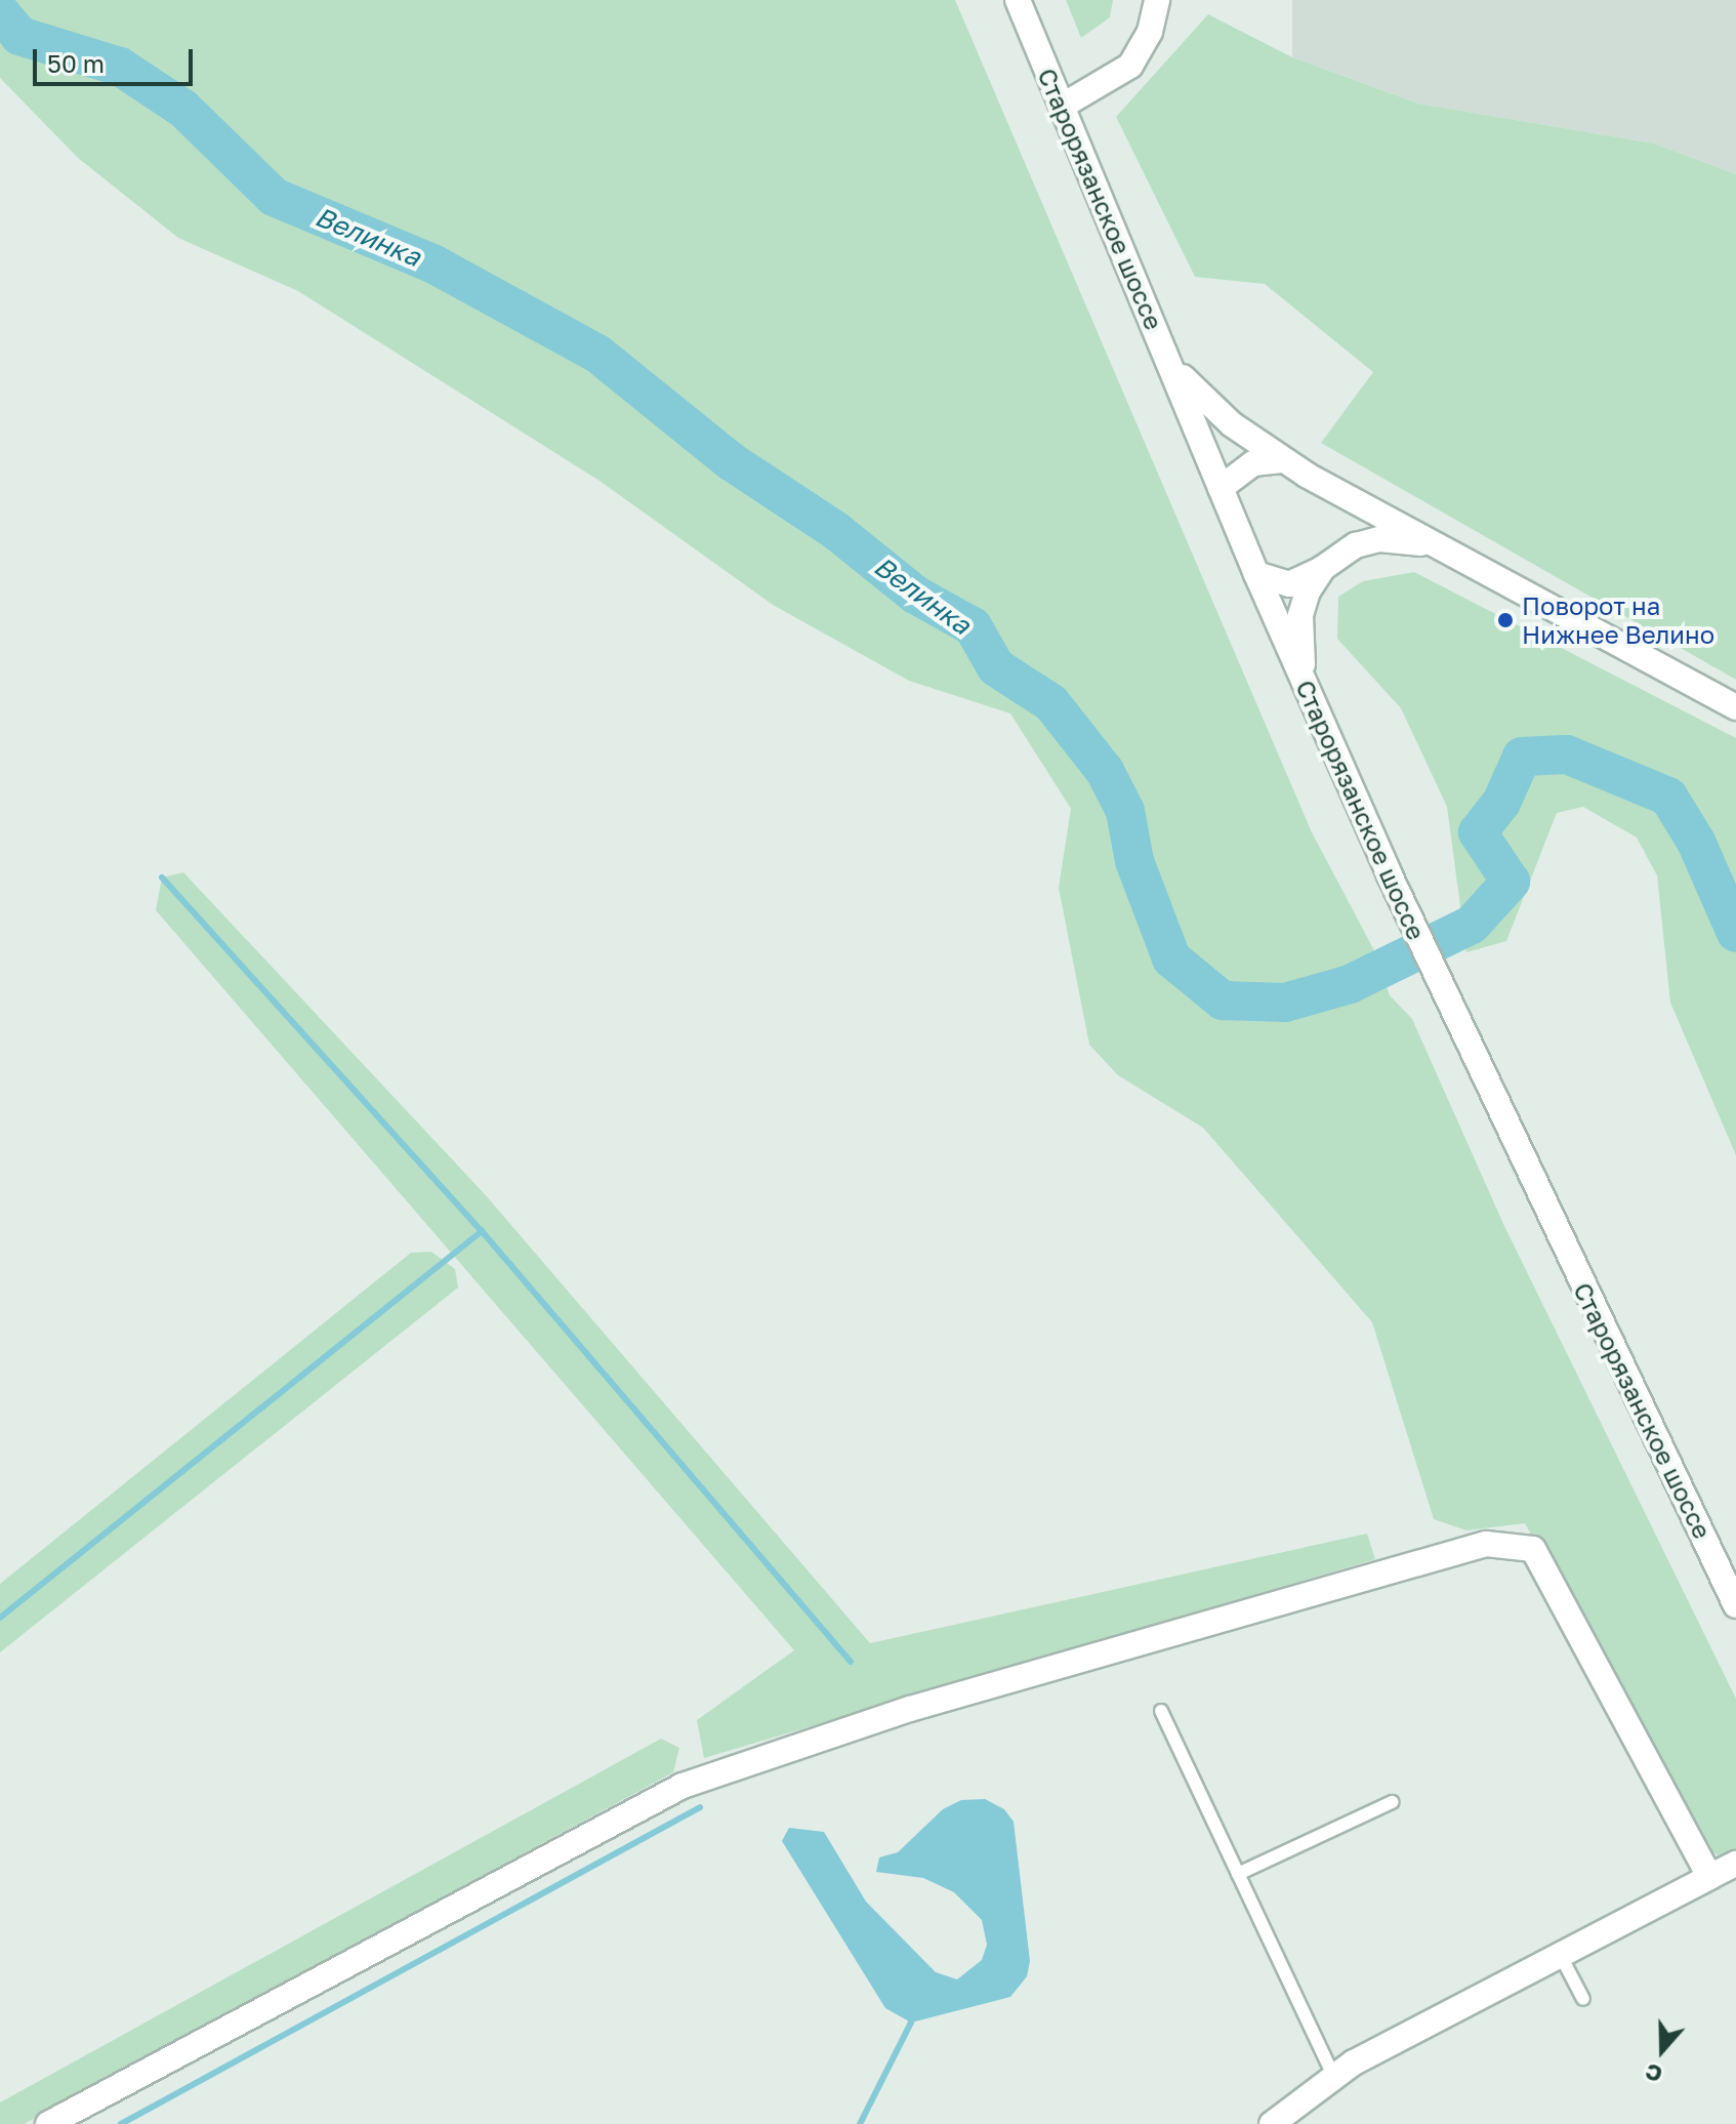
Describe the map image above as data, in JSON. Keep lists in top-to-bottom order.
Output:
{
  "streets": {
    "street": ["Старорязанское шоссе"]
  },
  "water": ["Велинка"],
  "places": ["Поворот на Нижнее Велино"],
  "scale_bar": "50 m",
  "north": "bottom"
}
